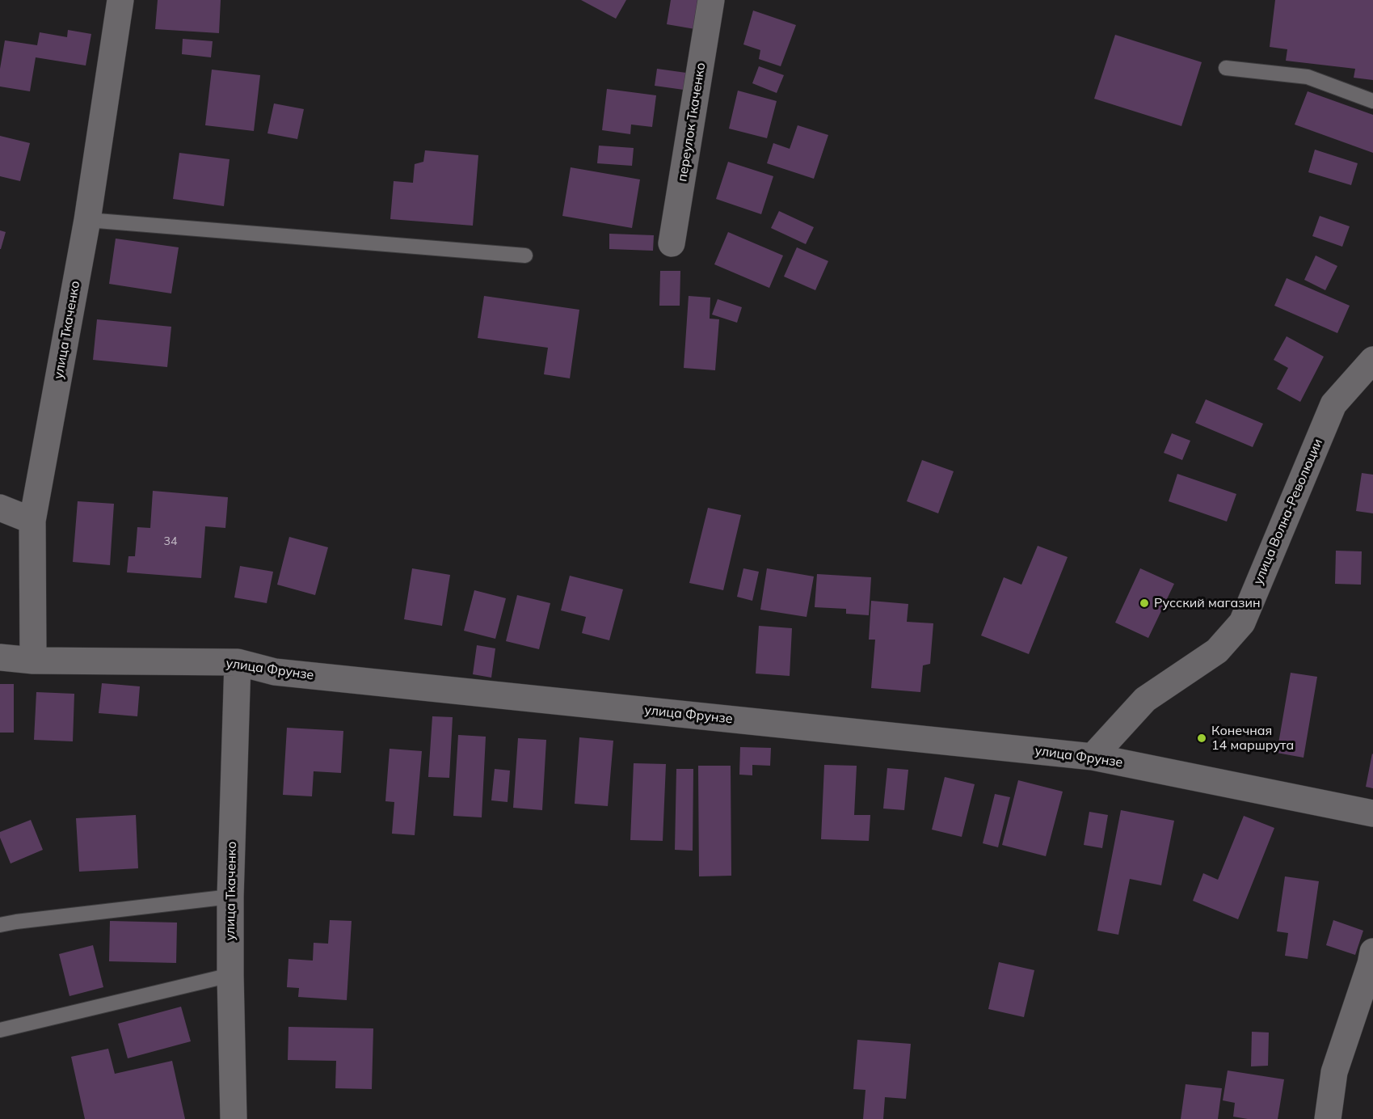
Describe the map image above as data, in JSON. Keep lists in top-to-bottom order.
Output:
{
  "streets": {
    "street": [
      "переулок Ткаченко",
      "улица Ткаченко",
      "улица Волна-Революции",
      "улица Фрунзе"
    ]
  },
  "crossings": [
    ["улица Ткаченко", "улица Фрунзе"],
    ["улица Волна-Революции", "улица Фрунзе"]
  ],
  "places": ["Русский магазин", "Конечная 14 маршрута"],
  "house_numbers": ["34"]
}
